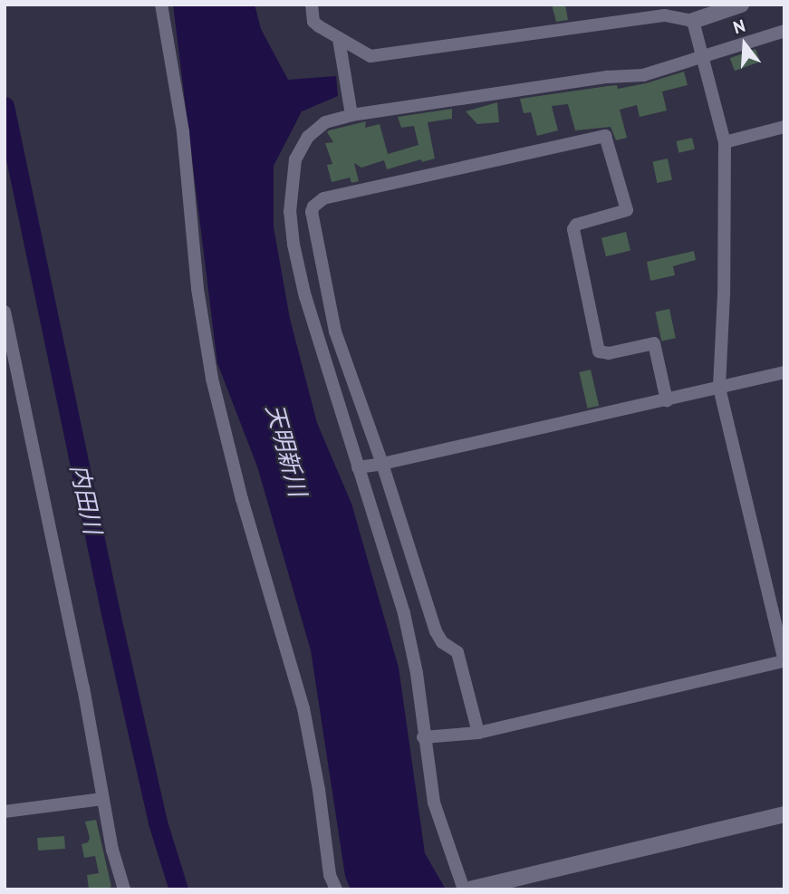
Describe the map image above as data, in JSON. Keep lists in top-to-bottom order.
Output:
{
  "water": ["天明新川", "内田川"],
  "north": "top"
}
